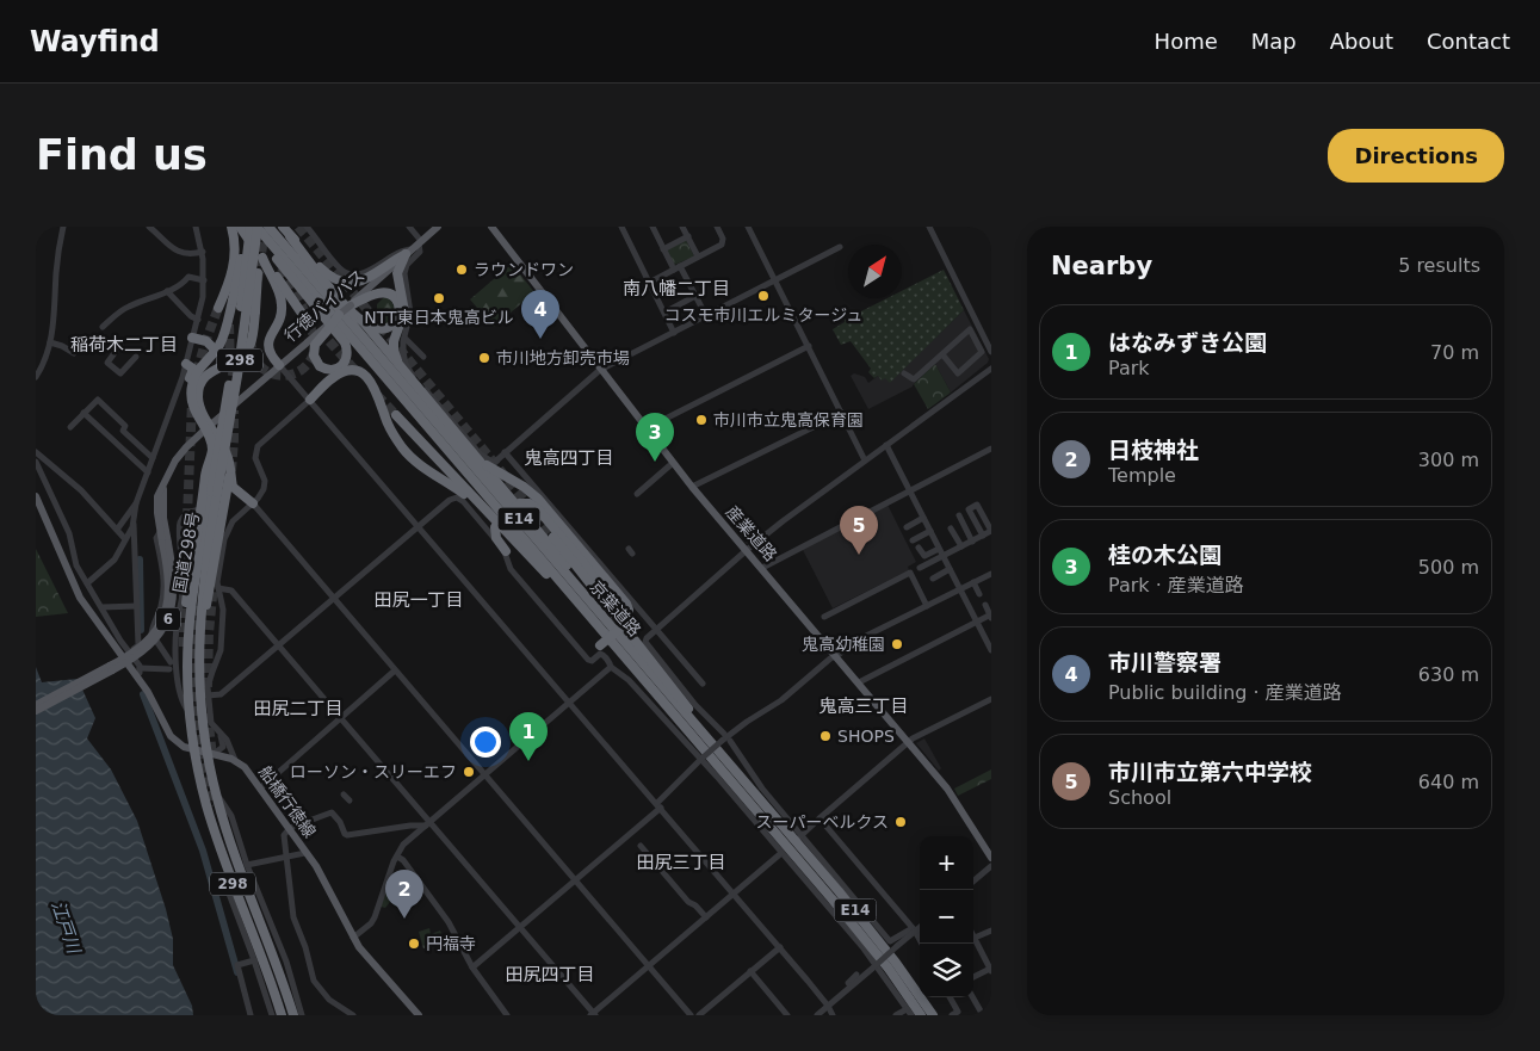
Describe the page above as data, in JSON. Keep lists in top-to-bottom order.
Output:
{
  "streets": {
    "highway": [
      "298",
      "E14",
      "国道298号",
      "京葉道路"
    ],
    "main road": [
      "行徳バイパス",
      "産業道路",
      "6",
      "船橋行徳線"
    ]
  },
  "crossings": [
    ["行徳バイパス", "298"],
    ["298", "国道298号"],
    ["298", "京葉道路"],
    ["国道298号", "京葉道路"],
    ["国道298号", "船橋行徳線"]
  ],
  "districts": [
    "南八幡二丁目",
    "稲荷木二丁目",
    "鬼高四丁目",
    "田尻一丁目",
    "鬼高三丁目",
    "田尻二丁目",
    "田尻三丁目",
    "田尻四丁目"
  ],
  "water": ["江戸川"],
  "places": [
    "ラウンドワン",
    "コスモ市川エルミタージュ",
    "NTT東日本鬼高ビル",
    "市川地方卸売市場",
    "市川市立鬼高保育園",
    "鬼高幼稚園",
    "SHOPS",
    "ローソン・スリーエフ",
    "スーパーベルクス",
    "円福寺"
  ],
  "north": "top right",
  "page": {
    "header": "Wayfind",
    "nav": [
      "Home",
      "Map",
      "About",
      "Contact"
    ],
    "buttons": "Directions",
    "title": "Find us",
    "heading": ["Nearby", "5 results"],
    "pins": [
      "4",
      "3",
      "5",
      "1",
      "2"
    ],
    "list": [
      {
        "mark": "1",
        "name": "はなみずき公園",
        "note": "Park",
        "value": "70 m"
      },
      {
        "mark": "2",
        "name": "日枝神社",
        "note": "Temple",
        "value": "300 m"
      },
      {
        "mark": "3",
        "name": "桂の木公園",
        "note": "Park · 産業道路",
        "value": "500 m"
      },
      {
        "mark": "4",
        "name": "市川警察署",
        "note": "Public building · 産業道路",
        "value": "630 m"
      },
      {
        "mark": "5",
        "name": "市川市立第六中学校",
        "note": "School",
        "value": "640 m"
      }
    ],
    "map_buttons": ["+", "−"]
  }
}
